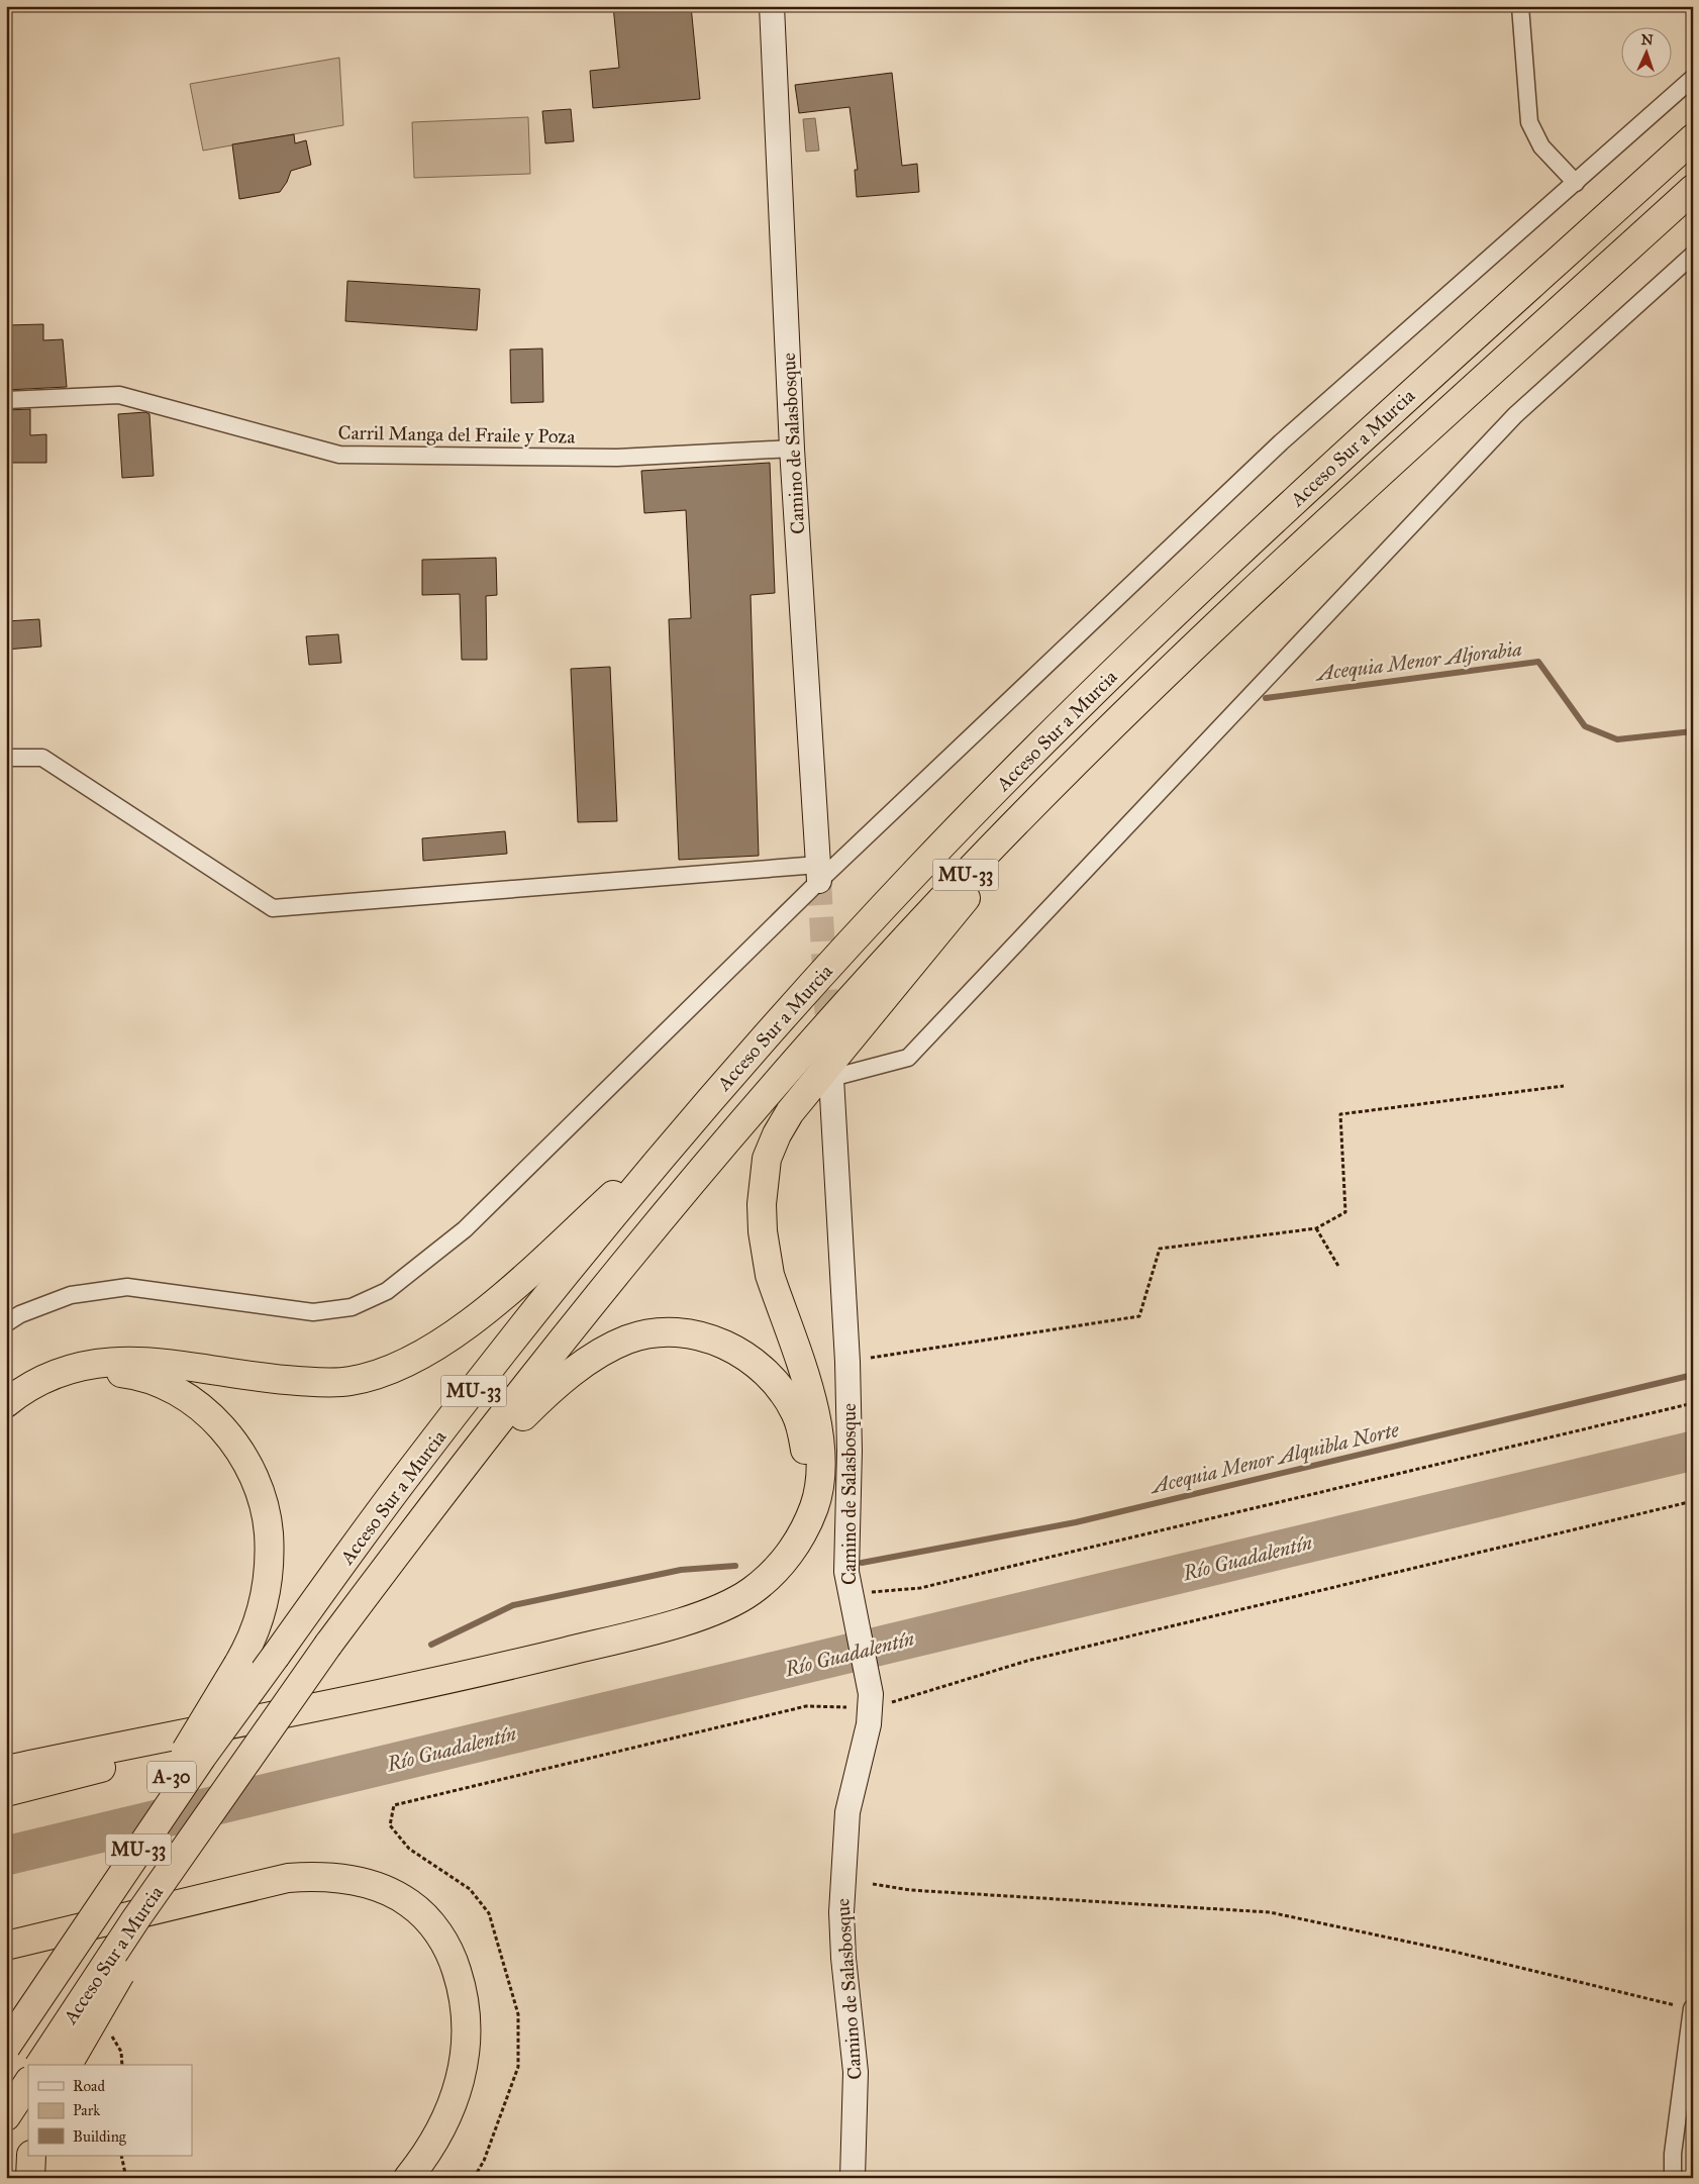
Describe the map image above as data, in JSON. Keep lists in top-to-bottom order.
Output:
{
  "streets": {
    "highway": ["Acceso Sur a Murcia", "MU-33", "A-30"],
    "street": ["Carril Manga del Fraile y Poza", "Camino de Salasbosque"]
  },
  "crossings": [
    ["Carril Manga del Fraile y Poza", "Camino de Salasbosque"],
    ["Acceso Sur a Murcia", "A-30"]
  ],
  "water": ["Acequia Menor Aljorabia", "Acequia Menor Alquibla Norte", "Río Guadalentín"],
  "legend": ["Road", "Park", "Building"],
  "north": "top"
}
